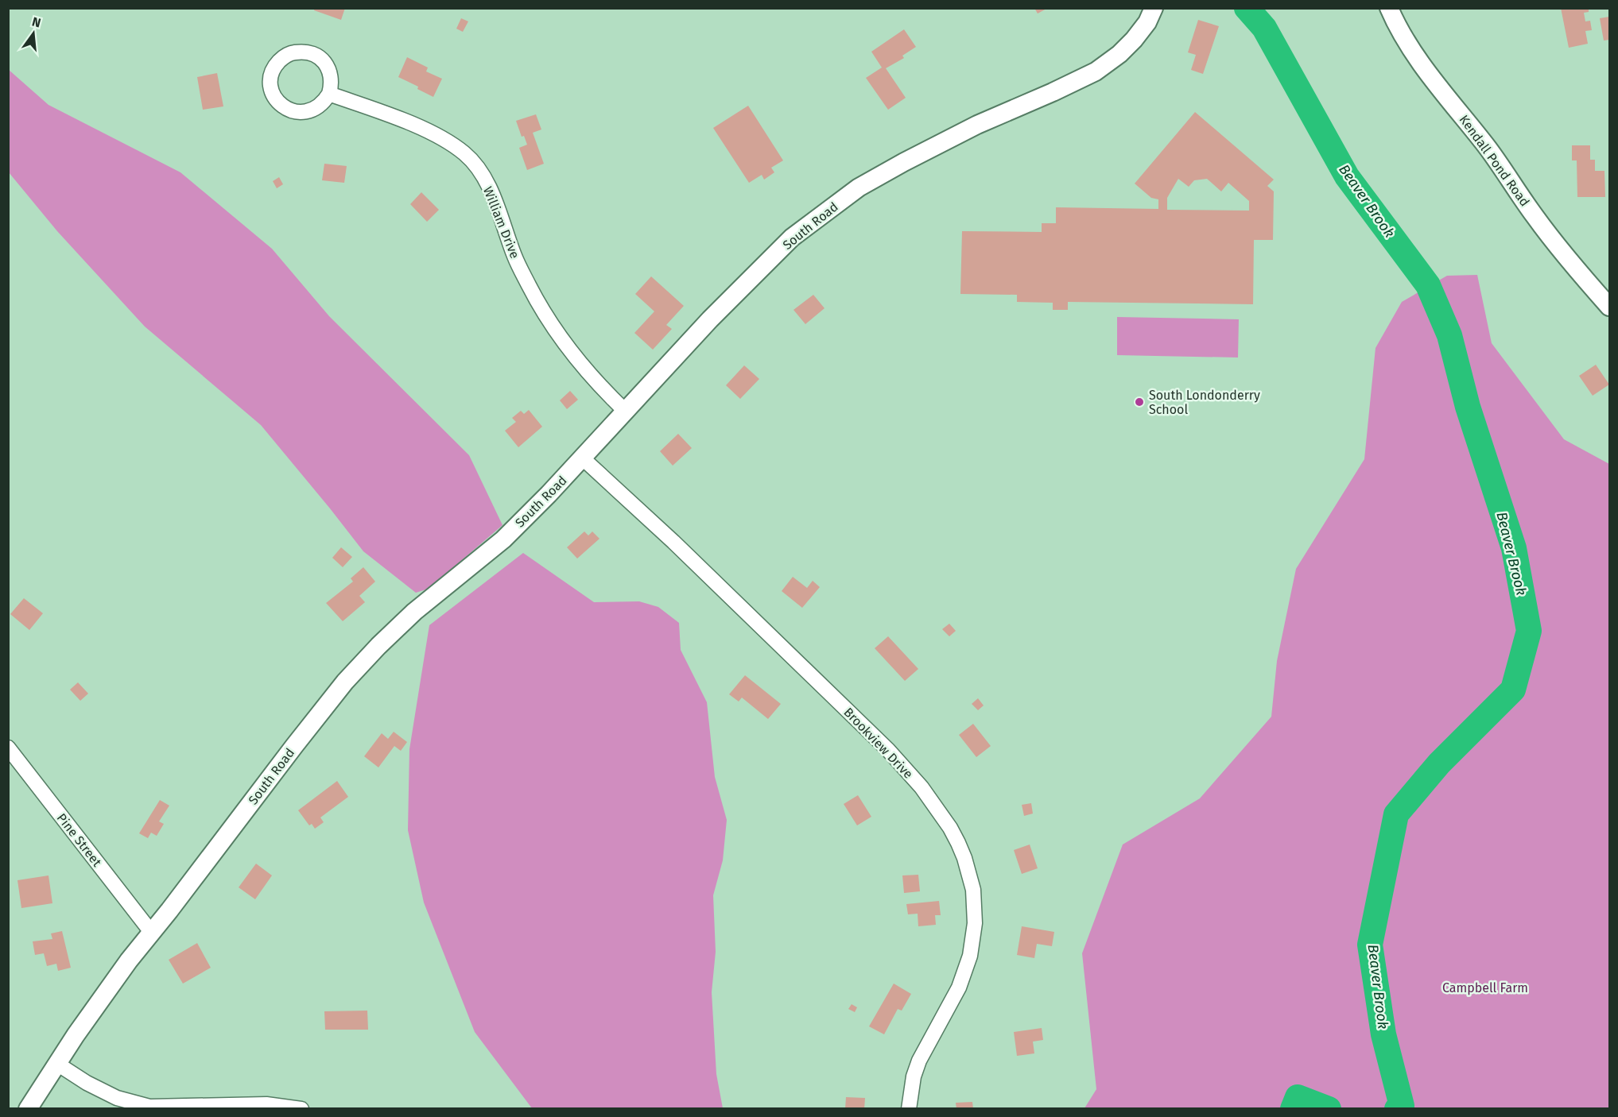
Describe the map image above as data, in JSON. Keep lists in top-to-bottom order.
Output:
{
  "streets": {
    "street": [
      "Kendall Pond Road",
      "William Drive",
      "South Road",
      "Brookview Drive",
      "Pine Street"
    ]
  },
  "crossings": [
    ["William Drive", "South Road"],
    ["South Road", "Brookview Drive"],
    ["South Road", "Pine Street"]
  ],
  "water": ["Beaver Brook"],
  "parks": ["Campbell Farm"],
  "places": ["South Londonderry School"],
  "north": "top"
}
